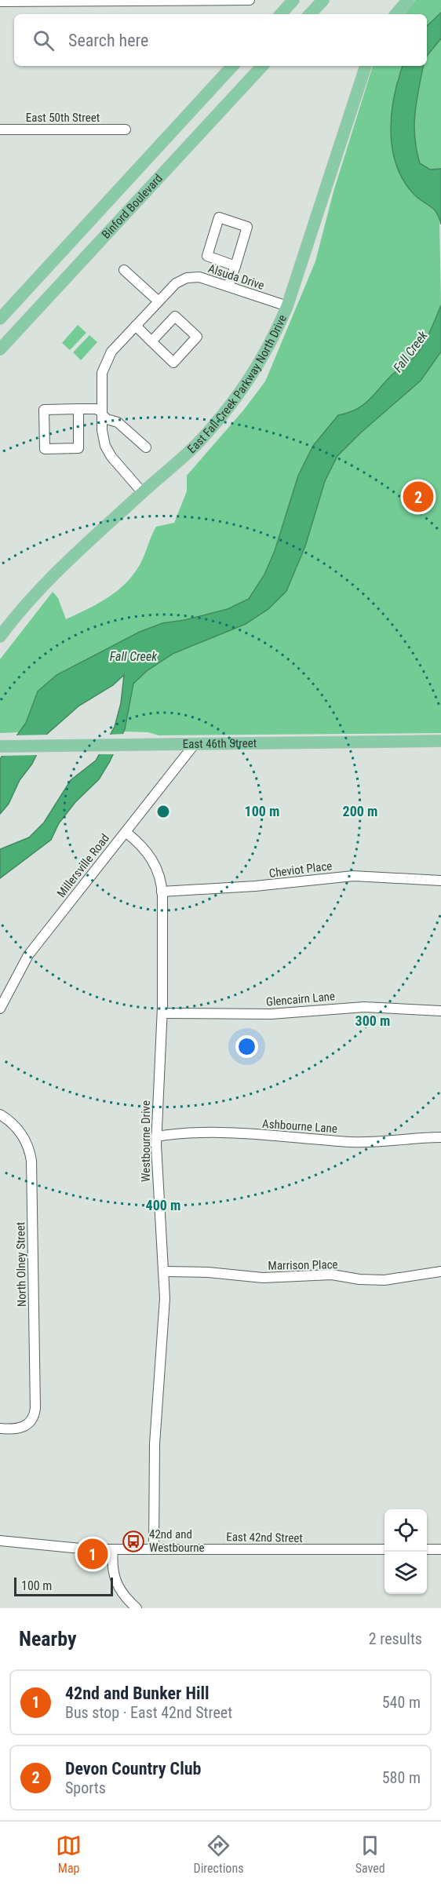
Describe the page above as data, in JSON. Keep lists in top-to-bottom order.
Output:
{
  "streets": {
    "main road": ["Binford Boulevard", "East Fall Creek Parkway North Drive", "East 46th Street"],
    "street": [
      "East 50th Street",
      "Alsuda Drive",
      "Millersville Road",
      "Cheviot Place",
      "Glencairn Lane",
      "Ashbourne Lane",
      "Westbourne Drive",
      "North Olney Street",
      "Marrison Place",
      "East 42nd Street"
    ]
  },
  "crossings": [
    ["Alsuda Drive", "East Fall Creek Parkway North Drive"],
    ["East 46th Street", "Millersville Road"],
    ["Millersville Road", "Westbourne Drive"],
    ["Cheviot Place", "Westbourne Drive"],
    ["Glencairn Lane", "Westbourne Drive"],
    ["Ashbourne Lane", "Westbourne Drive"],
    ["Westbourne Drive", "Marrison Place"],
    ["Westbourne Drive", "East 42nd Street"]
  ],
  "water": ["Fall Creek"],
  "places": {
    "bus stop": ["42nd and Westbourne"]
  },
  "scale_bar": "100 m",
  "page": {
    "search": "Search here",
    "pins": ["2", "1"],
    "scale": "100 m",
    "heading": ["Nearby", "2 results"],
    "list": [
      {
        "mark": "1",
        "name": "42nd and Bunker Hill",
        "note": "Bus stop · East 42nd Street",
        "value": "540 m"
      },
      {
        "mark": "2",
        "name": "Devon Country Club",
        "note": "Sports",
        "value": "580 m"
      }
    ],
    "nav": ["Map", "Directions", "Saved"]
  },
  "rings": [
    "100 m",
    "200 m",
    "300 m",
    "400 m"
  ]
}
